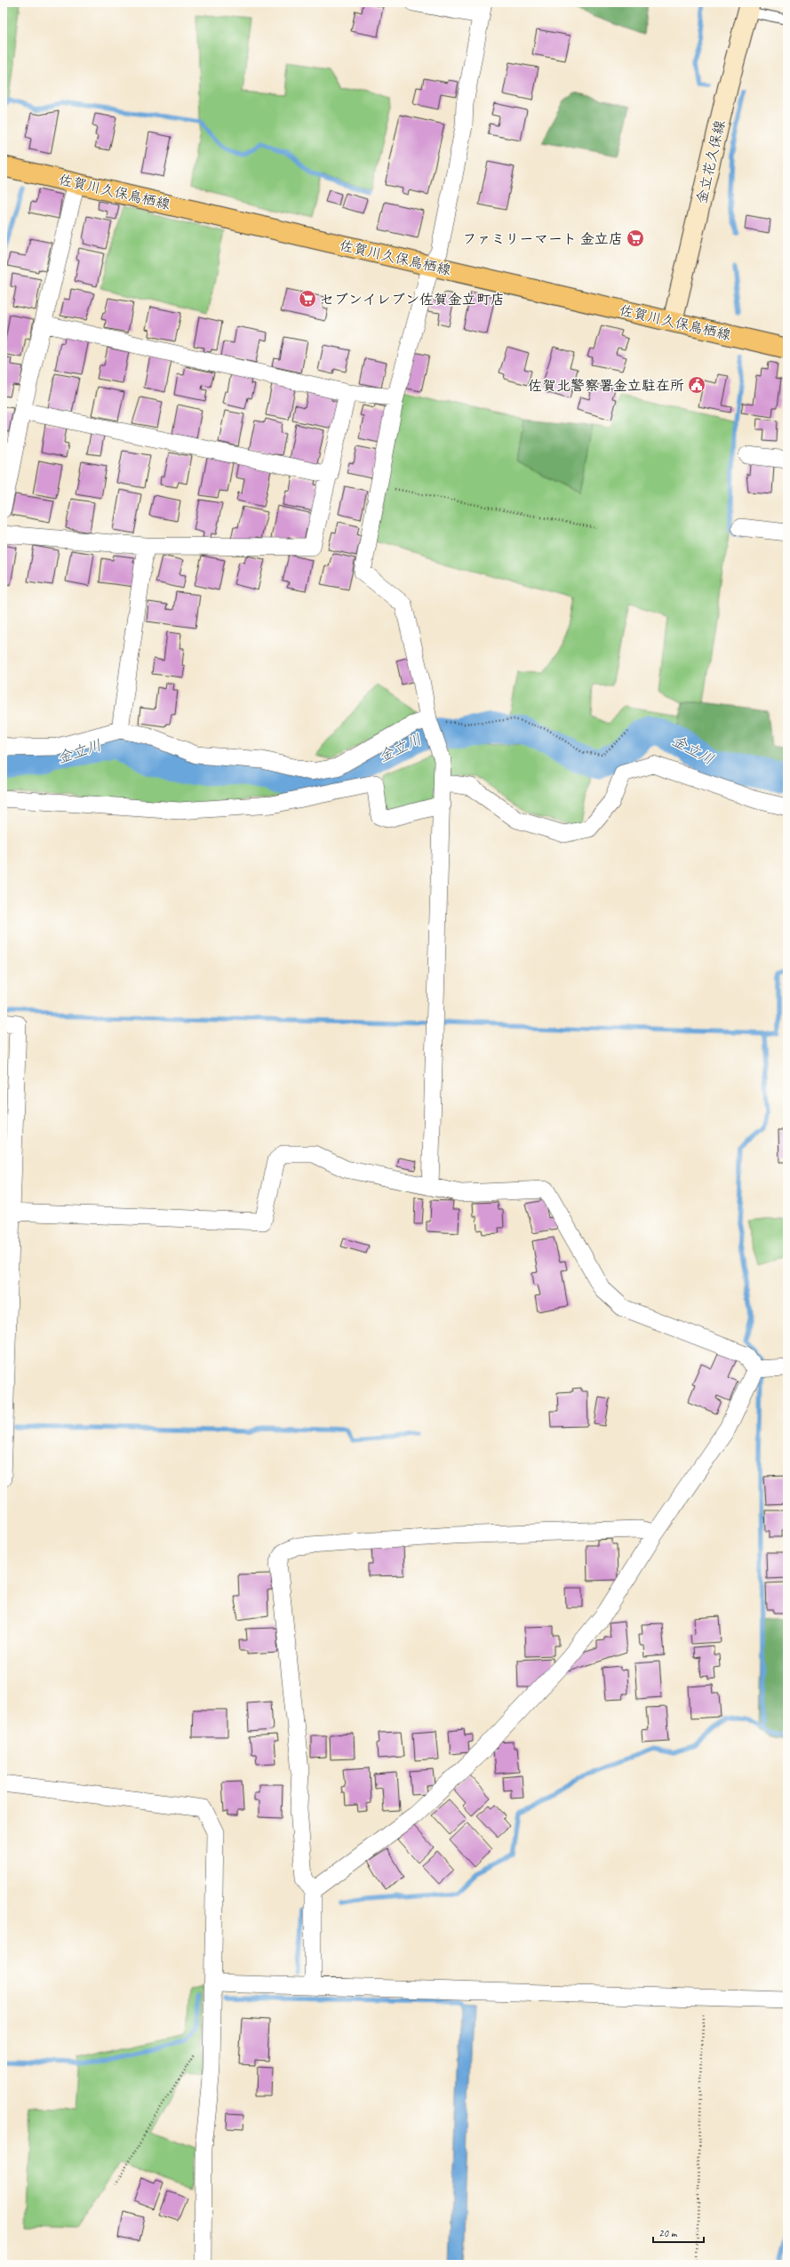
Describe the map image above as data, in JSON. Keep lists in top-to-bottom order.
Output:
{
  "streets": {
    "main road": ["佐賀川久保鳥栖線"],
    "street": ["金立花久保線"]
  },
  "crossings": [
    ["金立花久保線", "佐賀川久保鳥栖線"]
  ],
  "water": ["金立川"],
  "places": {
    "supermarket": ["ファミリーマート 金立店", "セブンイレブン佐賀金立町店"],
    "public building": ["佐賀北警察署金立駐在所"]
  },
  "scale_bar": "20 m"
}
